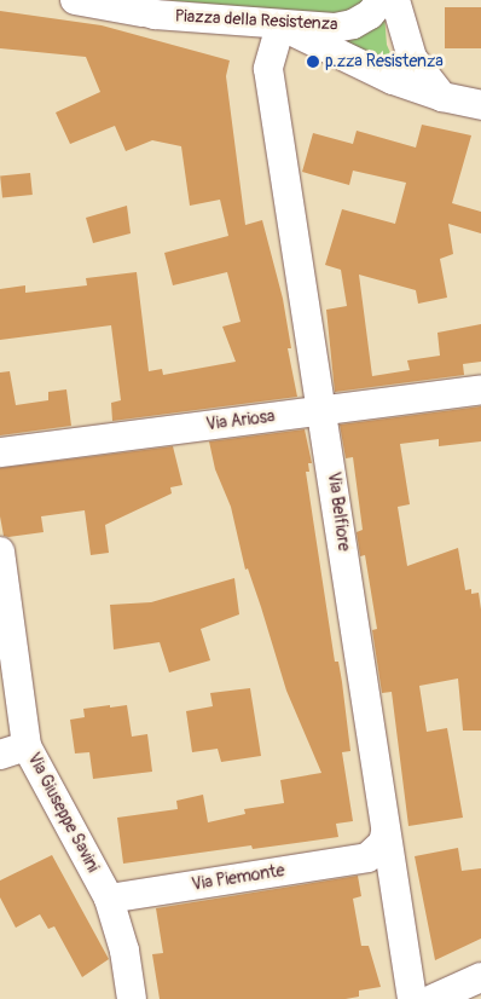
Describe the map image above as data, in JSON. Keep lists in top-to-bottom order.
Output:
{
  "streets": {
    "street": [
      "Piazza della Resistenza",
      "Via Ariosa",
      "Via Belfiore",
      "Via Giuseppe Savini",
      "Via Piemonte"
    ]
  },
  "crossings": [
    ["Piazza della Resistenza", "Via Belfiore"],
    ["Via Ariosa", "Via Belfiore"],
    ["Via Giuseppe Savini", "Via Piemonte"]
  ],
  "places": ["p.zza Resistenza"]
}
